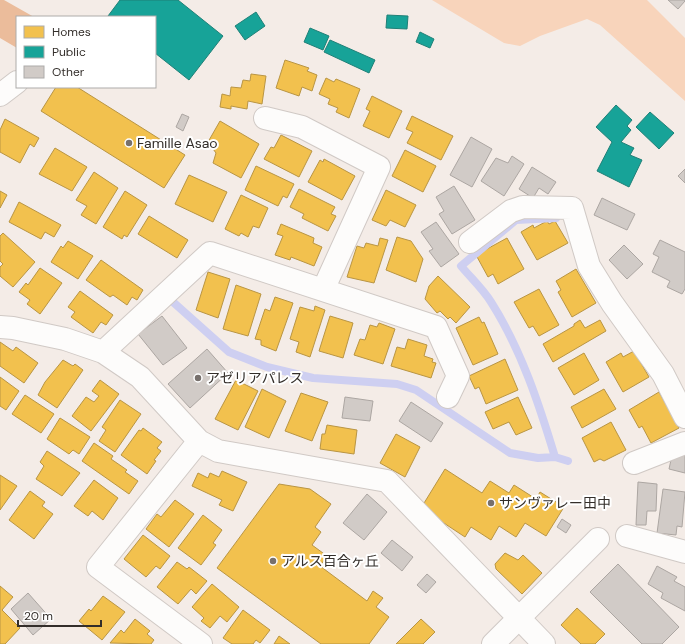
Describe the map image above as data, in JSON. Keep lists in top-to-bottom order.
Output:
{
  "places": [
    "Famille Asao",
    "アゼリアパレス",
    "サンヴァレー田中",
    "アルス百合ヶ丘"
  ],
  "legend": ["Homes", "Public", "Other"],
  "scale_bar": "20 m"
}
